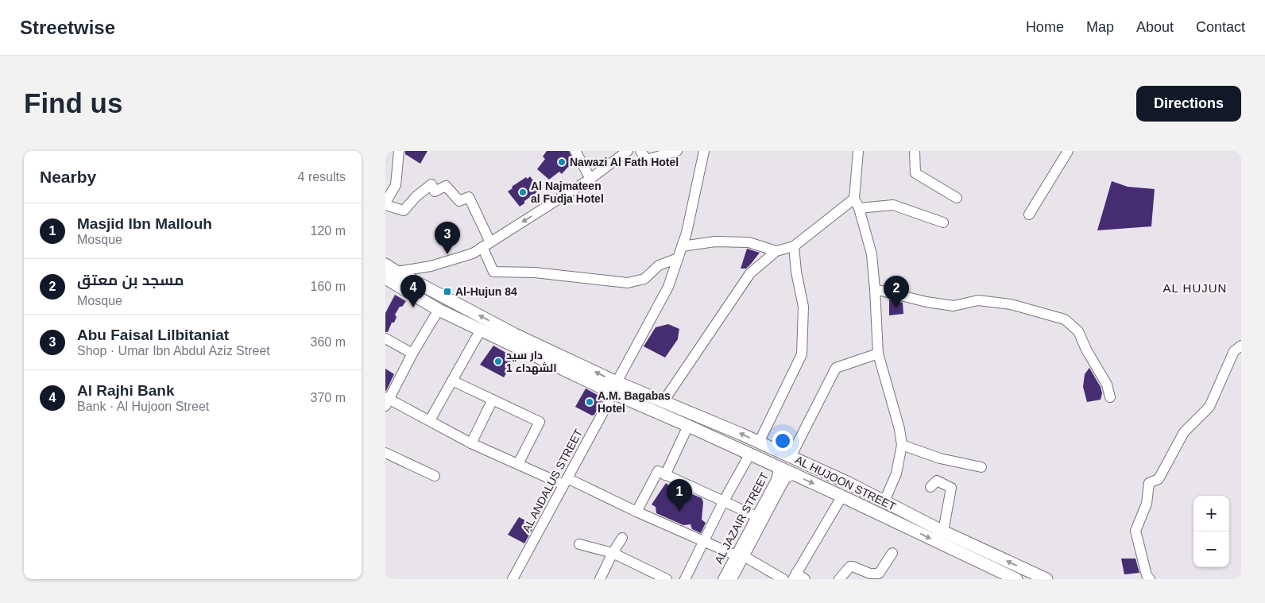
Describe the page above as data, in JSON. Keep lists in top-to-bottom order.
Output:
{
  "streets": {
    "main road": ["AL HUJOON STREET"],
    "street": ["AL ANDALUS STREET", "AL JAZAIR STREET"]
  },
  "crossings": [
    ["AL ANDALUS STREET", "AL HUJOON STREET"],
    ["AL HUJOON STREET", "AL JAZAIR STREET"]
  ],
  "districts": ["AL HUJUN"],
  "places": {
    "other": [
      "Nawazi Al Fath Hotel",
      "Al Najmateen al Fudja Hotel",
      "دار سيد الشهداء 1",
      "A.M. Bagabas Hotel"
    ],
    "transit": ["Al-Hujun 84"]
  },
  "page": {
    "header": "Streetwise",
    "nav": [
      "Home",
      "Map",
      "About",
      "Contact"
    ],
    "buttons": "Directions",
    "title": "Find us",
    "heading": ["Nearby", "4 results"],
    "list": [
      {
        "mark": "1",
        "name": "Masjid Ibn Mallouh",
        "note": "Mosque",
        "value": "120 m"
      },
      {
        "mark": "2",
        "name": "مسجد بن معتق",
        "note": "Mosque",
        "value": "160 m"
      },
      {
        "mark": "3",
        "name": "Abu Faisal Lilbitaniat",
        "note": "Shop · Umar Ibn Abdul Aziz Street",
        "value": "360 m"
      },
      {
        "mark": "4",
        "name": "Al Rajhi Bank",
        "note": "Bank · Al Hujoon Street",
        "value": "370 m"
      }
    ],
    "pins": [
      "3",
      "4",
      "2",
      "1"
    ],
    "map_buttons": ["+", "−"]
  }
}
